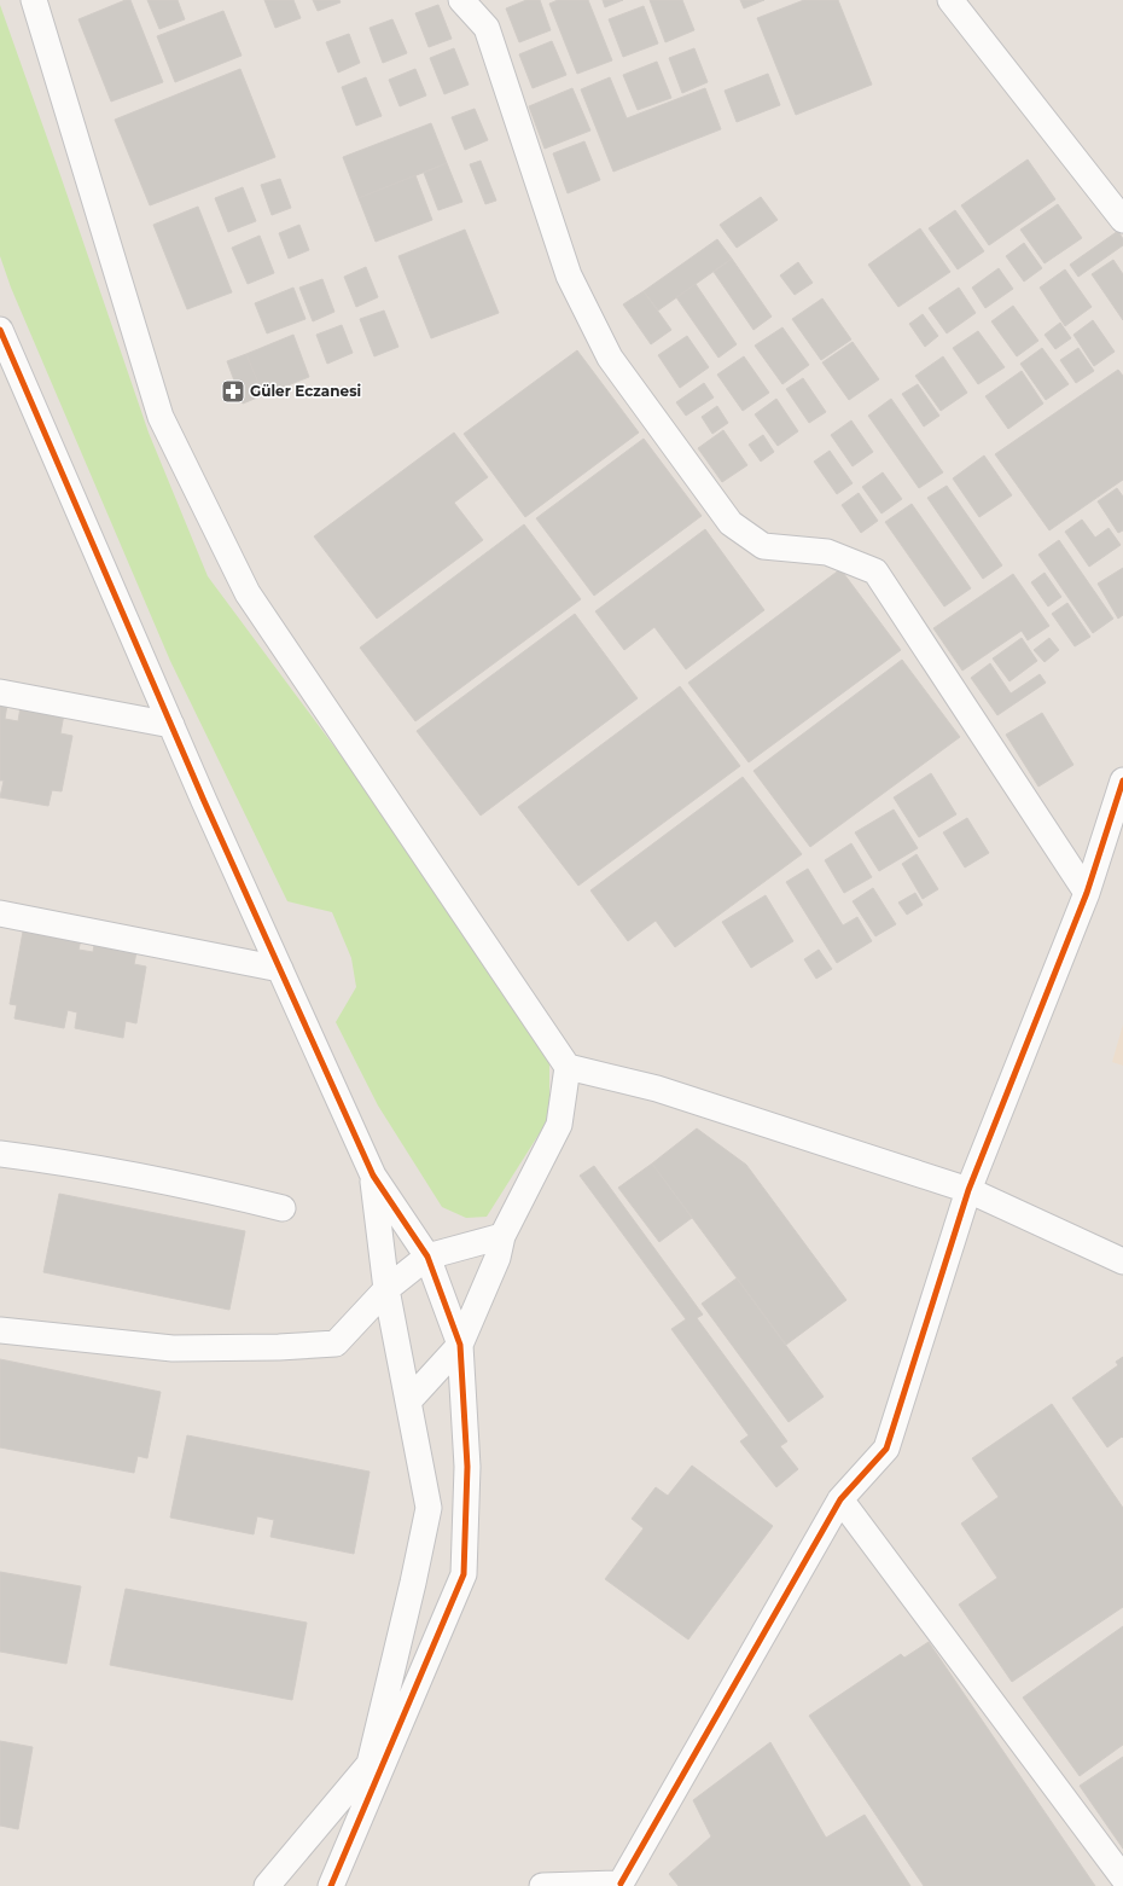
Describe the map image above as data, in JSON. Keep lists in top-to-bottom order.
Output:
{
  "places": {
    "pharmacy": ["Güler Eczanesi"]
  }
}
